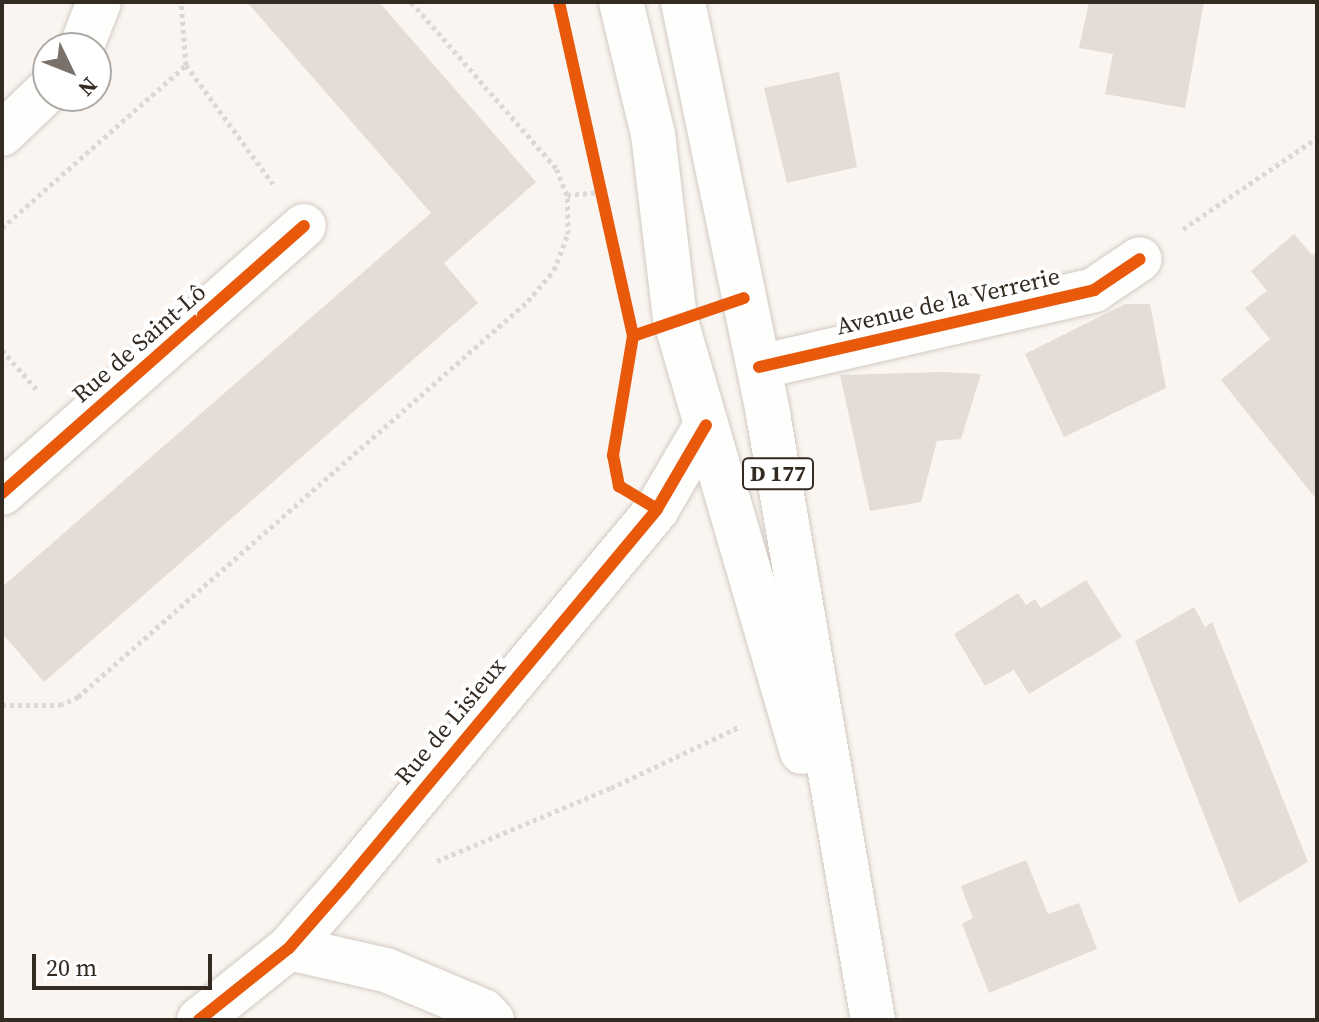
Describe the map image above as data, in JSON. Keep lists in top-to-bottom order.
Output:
{
  "streets": {
    "main road": [
      "Avenue de la Verrerie",
      "Rue de Saint-Lô",
      "D 177",
      "Rue de Lisieux"
    ]
  },
  "crossings": [
    ["Avenue de la Verrerie", "D 177"],
    ["D 177", "Rue de Lisieux"]
  ],
  "scale_bar": "20 m",
  "north": "bottom right"
}
